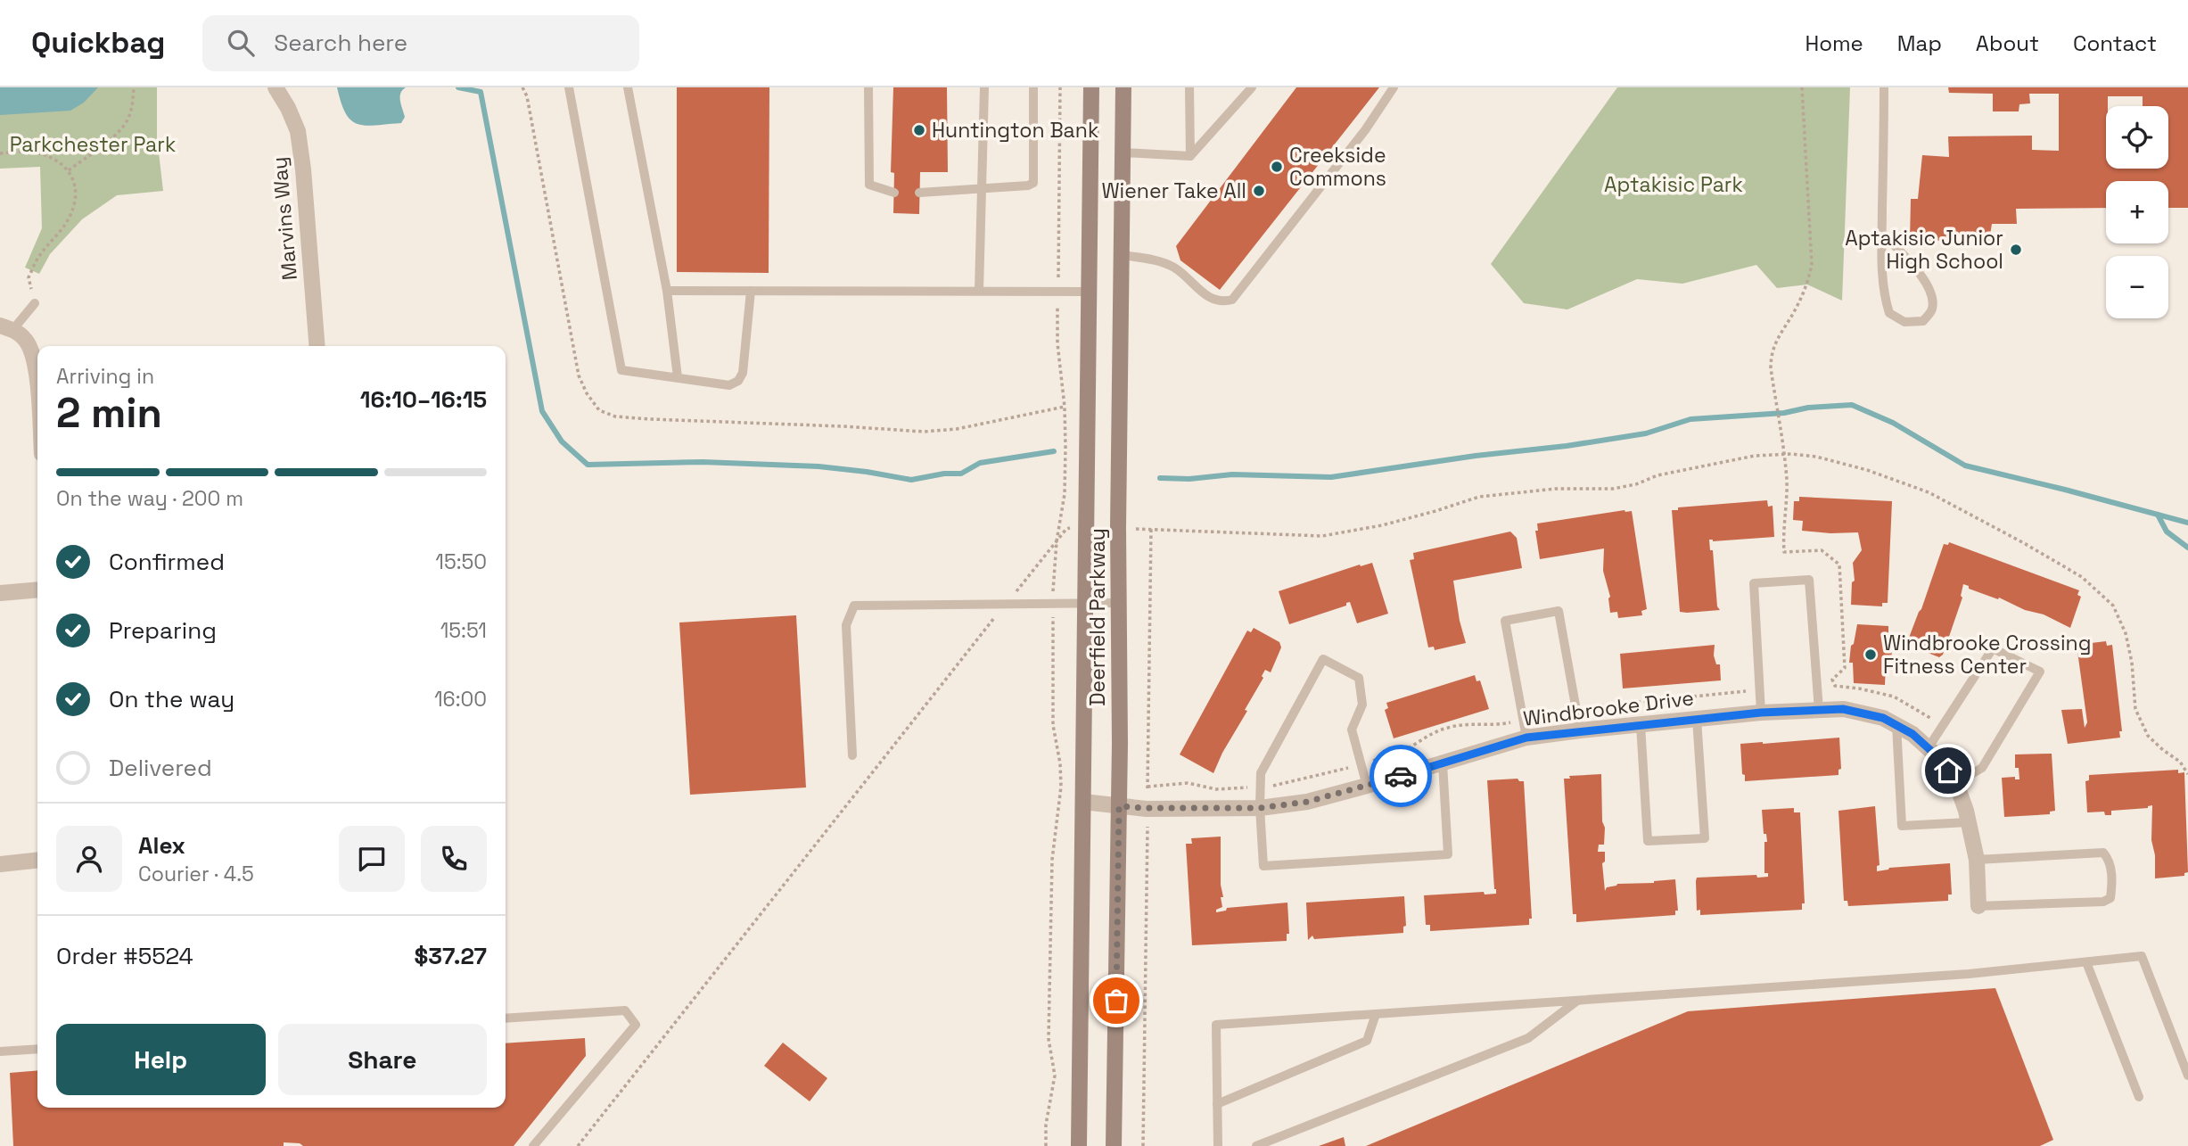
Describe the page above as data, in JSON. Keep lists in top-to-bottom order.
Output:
{
  "streets": {
    "main road": ["Deerfield Parkway"],
    "street": ["Marvins Way", "Windbrooke Drive"]
  },
  "crossings": [
    ["Deerfield Parkway", "Windbrooke Drive"]
  ],
  "parks": ["Parkchester Park", "Aptakisic Park"],
  "places": [
    "Huntington Bank",
    "Creekside Commons",
    "Wiener Take All",
    "Aptakisic Junior High School",
    "Windbrooke Crossing Fitness Center"
  ],
  "page": {
    "header": "Quickbag",
    "search": "Search here",
    "nav": [
      "Home",
      "Map",
      "About",
      "Contact"
    ],
    "map_buttons": ["+", "−"],
    "heading": ["2 min", "Arriving in", "16:10–16:15"],
    "panel": [
      "Alex",
      "Courier · 4.5",
      "Order #5524",
      "$37.27"
    ],
    "bar": "On the way · 200 m",
    "list": [
      ["Confirmed", "15:50"],
      ["Preparing", "15:51"],
      ["On the way", "16:00"],
      "Delivered"
    ],
    "buttons": ["Help", "Share"]
  }
}
